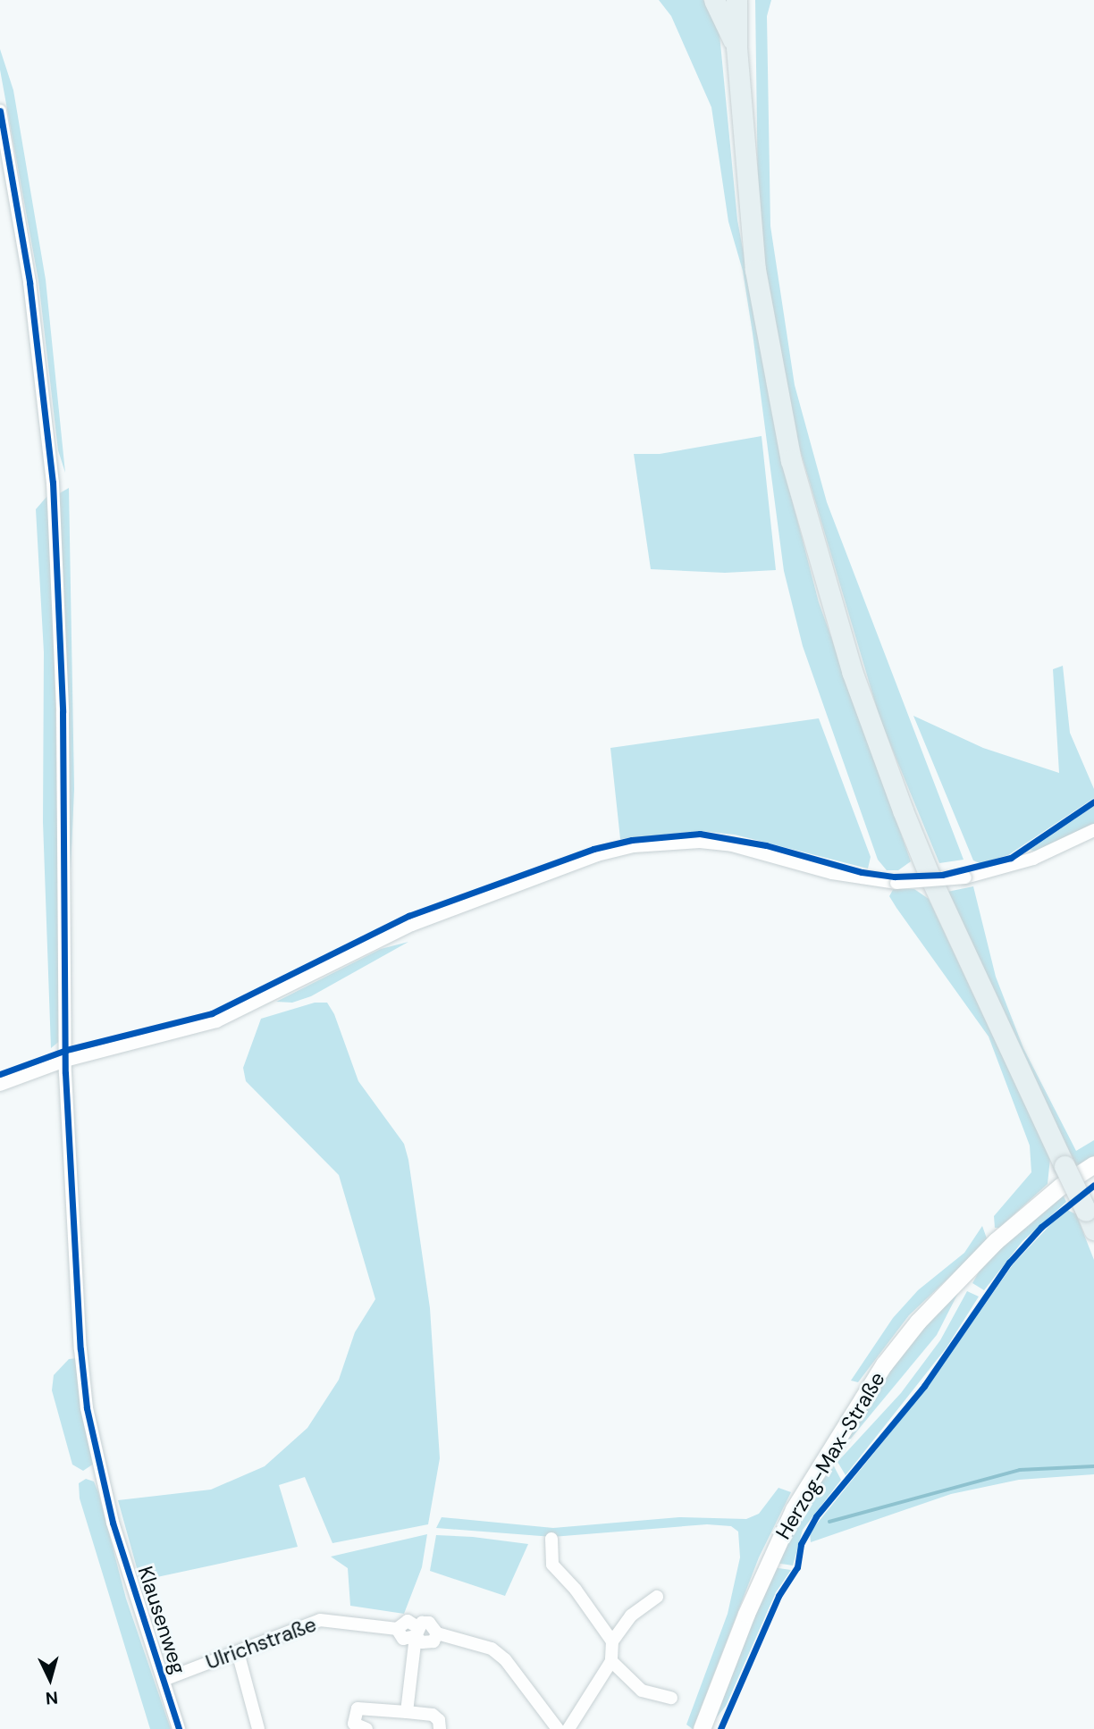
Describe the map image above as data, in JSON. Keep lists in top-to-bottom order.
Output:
{
  "streets": {
    "main road": ["Herzog-Max-Straße"],
    "street": ["Klausenweg", "Ulrichstraße"]
  },
  "crossings": [
    ["Klausenweg", "Ulrichstraße"]
  ],
  "north": "bottom"
}
